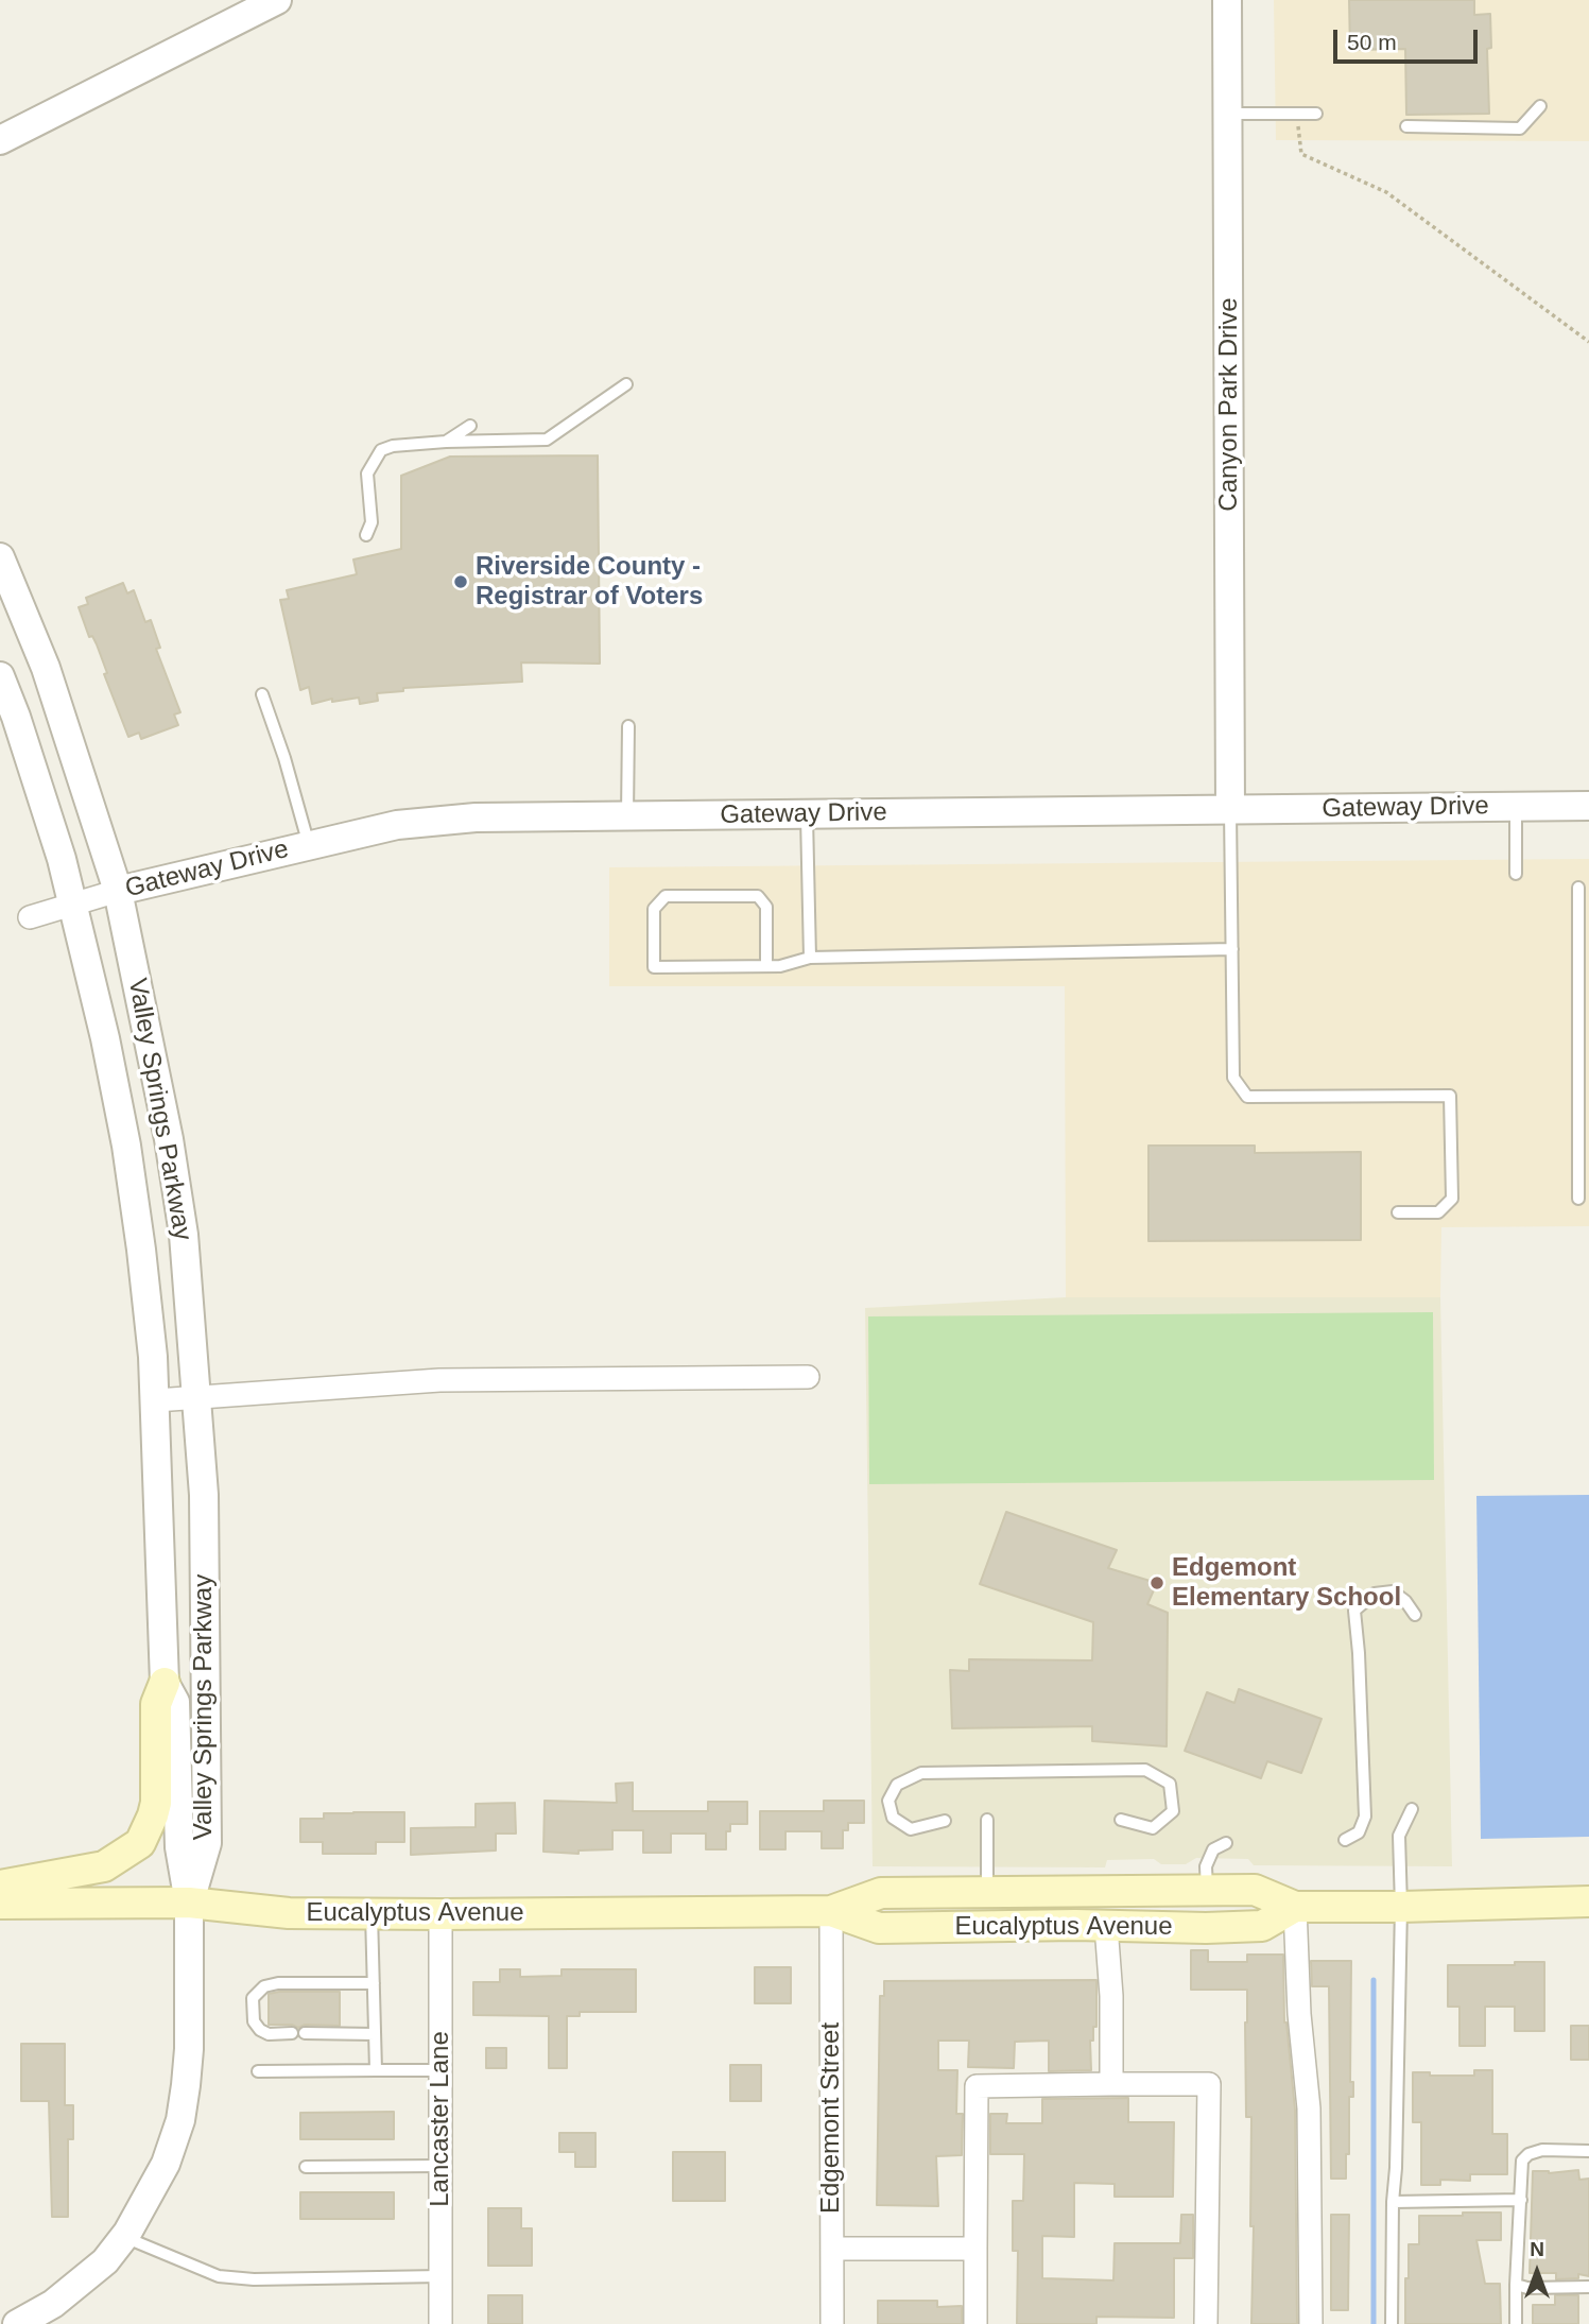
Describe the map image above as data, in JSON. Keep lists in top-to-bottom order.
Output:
{
  "streets": {
    "main road": ["Eucalyptus Avenue"],
    "street": [
      "Canyon Park Drive",
      "Gateway Drive",
      "Valley Springs Parkway",
      "Edgemont Street",
      "Lancaster Lane"
    ]
  },
  "crossings": [
    ["Canyon Park Drive", "Gateway Drive"],
    ["Gateway Drive", "Valley Springs Parkway"],
    ["Valley Springs Parkway", "Eucalyptus Avenue"],
    ["Eucalyptus Avenue", "Edgemont Street"],
    ["Eucalyptus Avenue", "Lancaster Lane"]
  ],
  "places": ["Riverside County - Registrar of Voters", "Edgemont Elementary School"],
  "scale_bar": "50 m",
  "north": "top"
}
